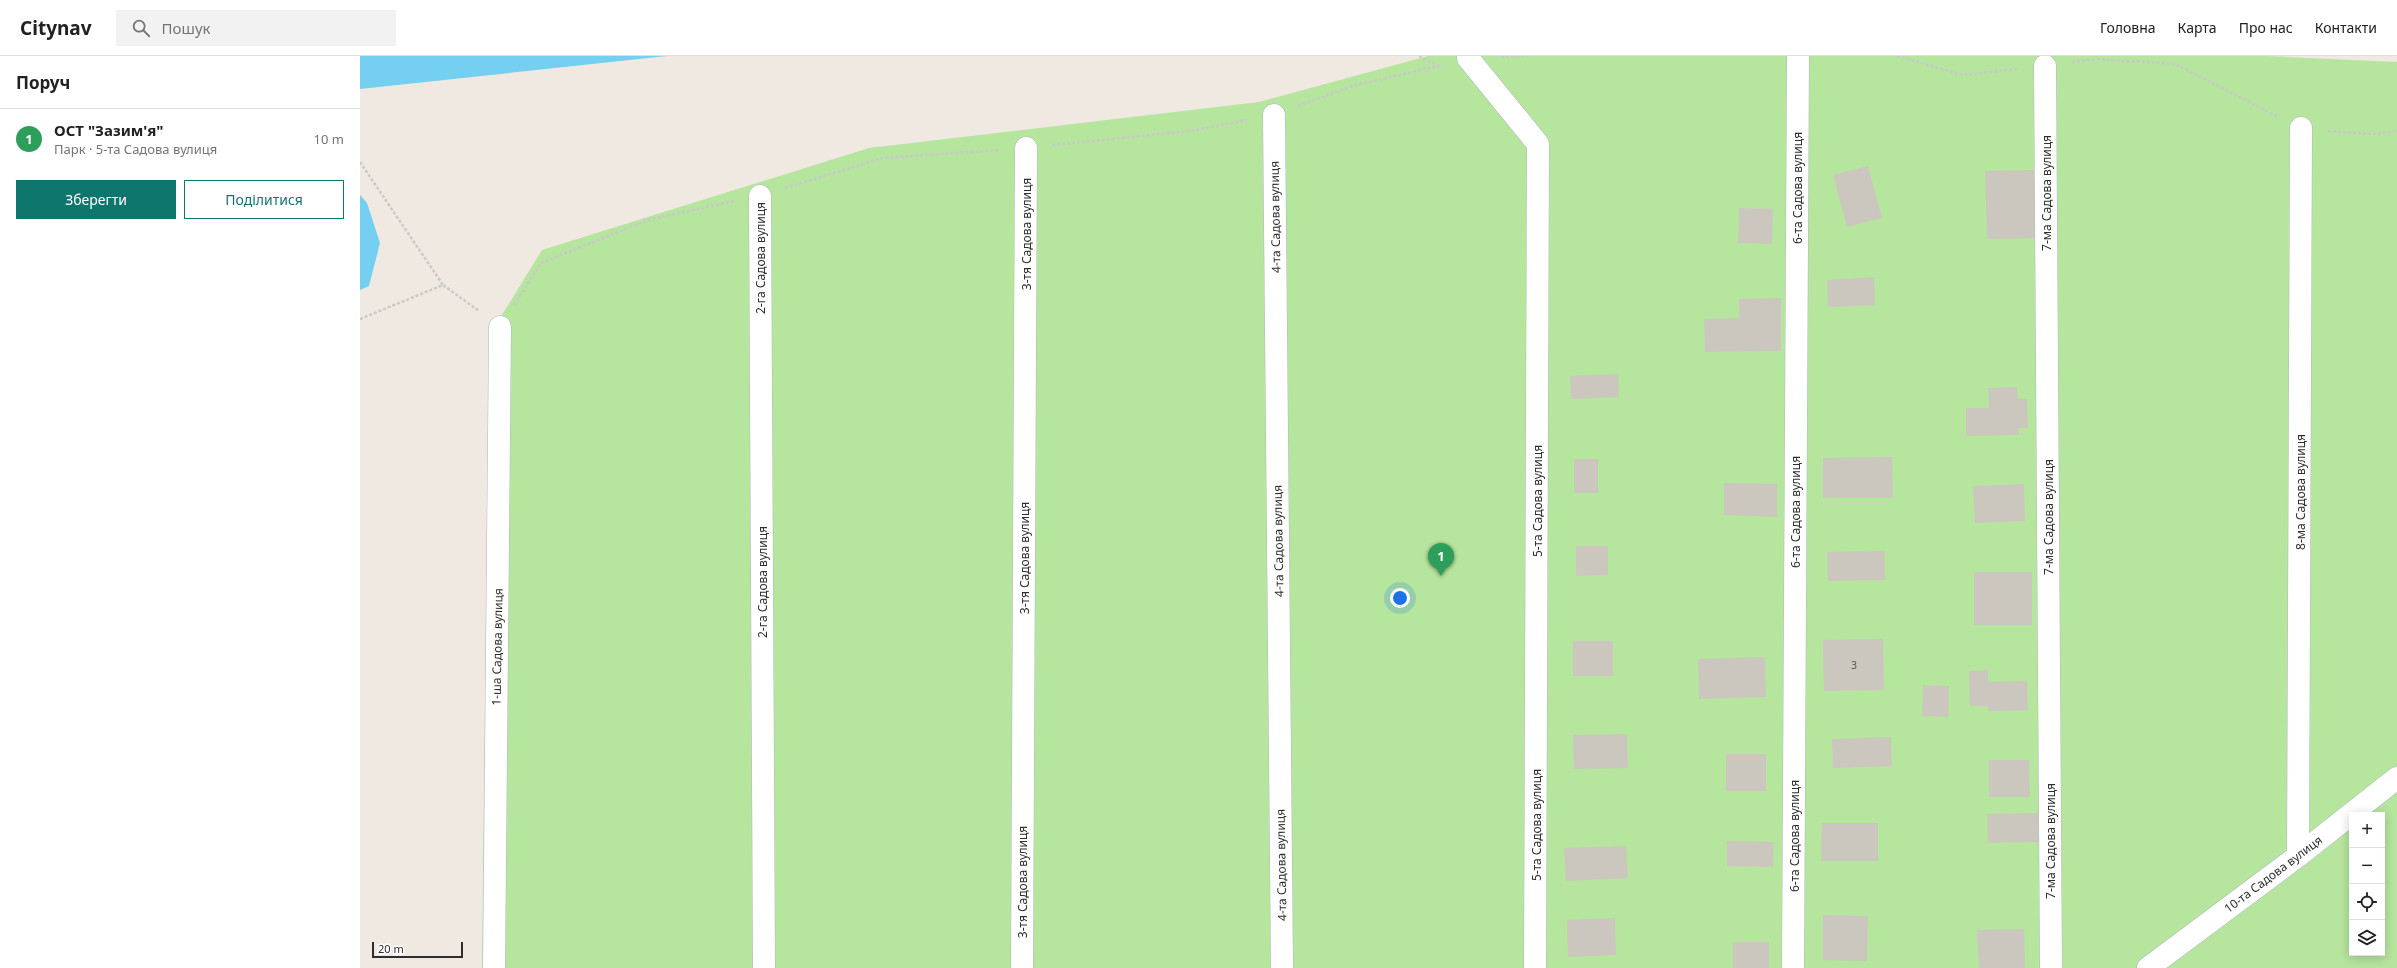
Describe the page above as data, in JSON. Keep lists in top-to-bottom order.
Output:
{
  "streets": {
    "street": [
      "6-та Садова вулиця",
      "7-ма Садова вулиця",
      "4-та Садова вулиця",
      "3-тя Садова вулиця",
      "2-га Садова вулиця",
      "8-ма Садова вулиця",
      "5-та Садова вулиця",
      "1-ша Садова вулиця",
      "10-та Садова вулиця"
    ]
  },
  "crossings": [
    ["8-ма Садова вулиця", "10-та Садова вулиця"]
  ],
  "house_numbers": ["3"],
  "scale_bar": "20 m",
  "page": {
    "header": "Citynav",
    "search": "Пошук",
    "nav": [
      "Головна",
      "Карта",
      "Про нас",
      "Контакти"
    ],
    "heading": "Поруч",
    "list": [
      {
        "mark": "1",
        "name": "ОСТ \"Зазим'я\"",
        "note": "Парк · 5-та Садова вулиця",
        "value": "10 m"
      }
    ],
    "buttons": ["Зберегти", "Поділитися"],
    "pins": "1",
    "map_buttons": ["+", "−"],
    "scale": "20 m"
  }
}
